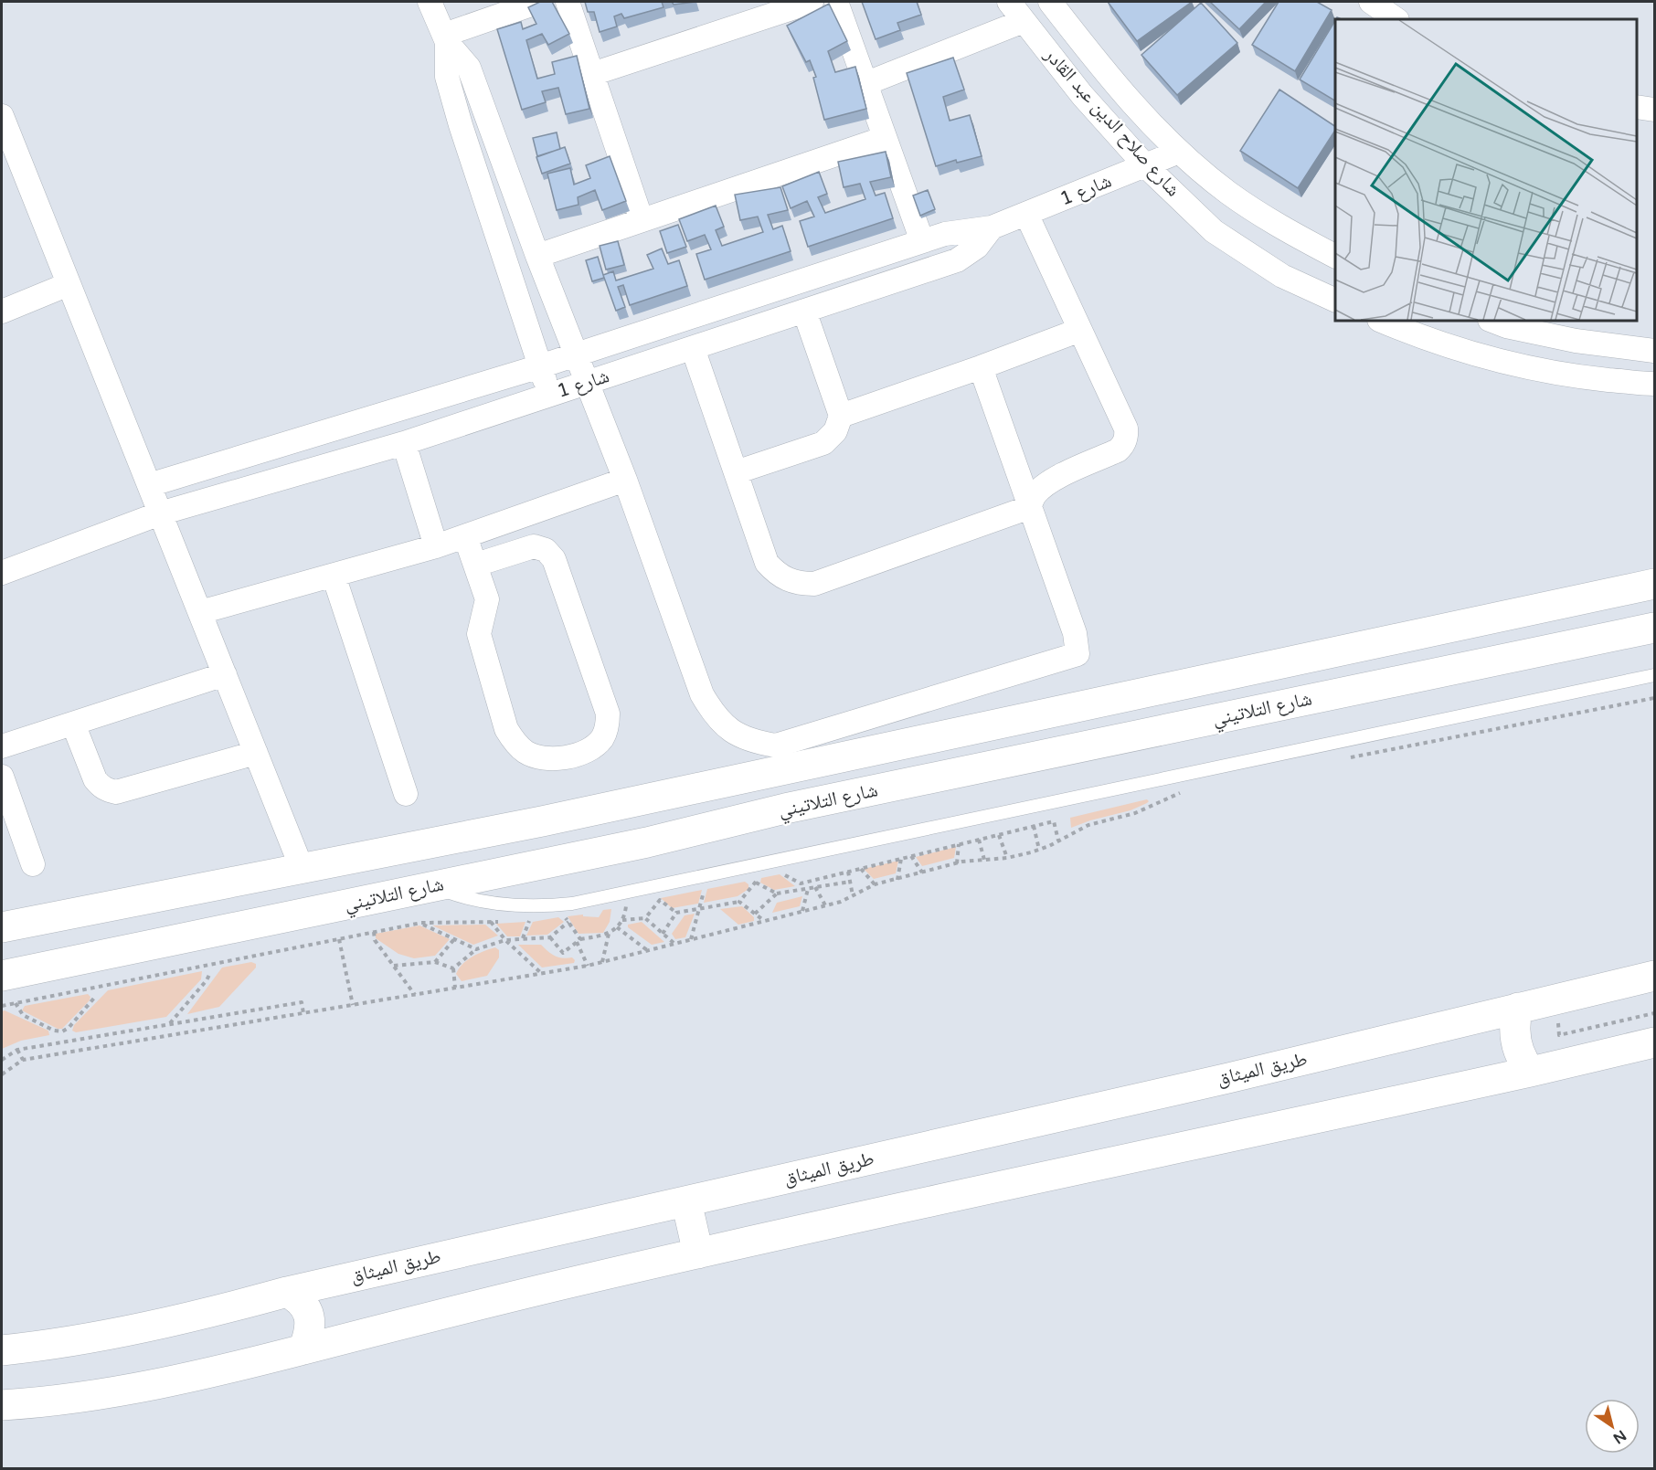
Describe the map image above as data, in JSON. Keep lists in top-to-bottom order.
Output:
{
  "streets": {
    "main road": ["شارع التلاتيني", "طريق الميثاق"],
    "street": ["شارع صلاح الدين عبد القادر", "شارع 1"]
  },
  "crossings": [
    ["شارع صلاح الدين عبد القادر", "شارع 1"]
  ],
  "north": "bottom right"
}
